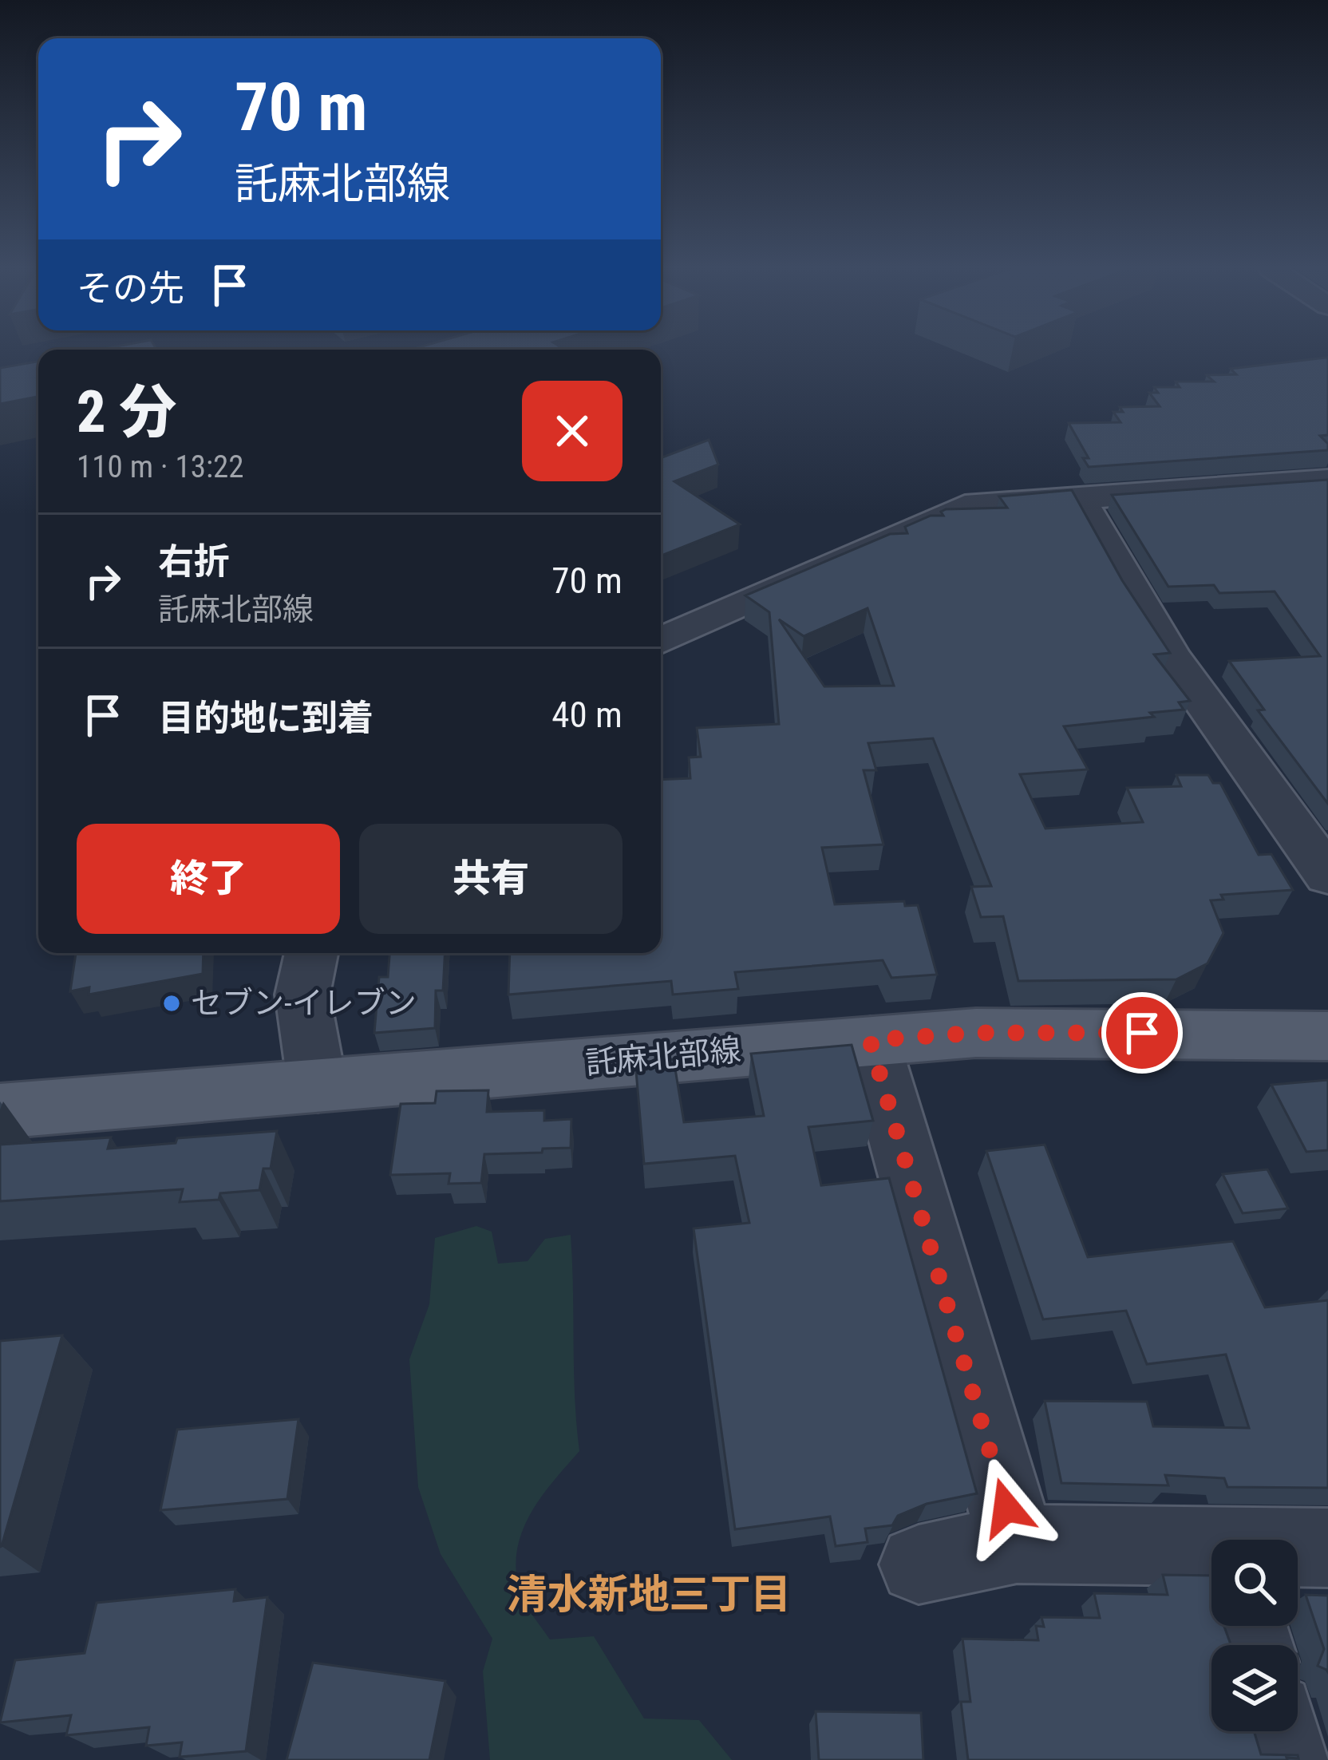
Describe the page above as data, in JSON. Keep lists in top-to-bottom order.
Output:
{
  "streets": {
    "main road": ["託麻北部線"]
  },
  "districts": ["清水新地三丁目"],
  "places": ["セブン-イレブン"],
  "page": {
    "turn": ["70 m", "託麻北部線"],
    "then": "その先",
    "heading": ["2 分", "110 m · 13:22"],
    "list": [
      {
        "name": "右折",
        "note": "託麻北部線",
        "value": "70 m"
      },
      {
        "name": "目的地に到着",
        "value": "40 m"
      }
    ],
    "buttons": ["終了", "共有"]
  }
}
